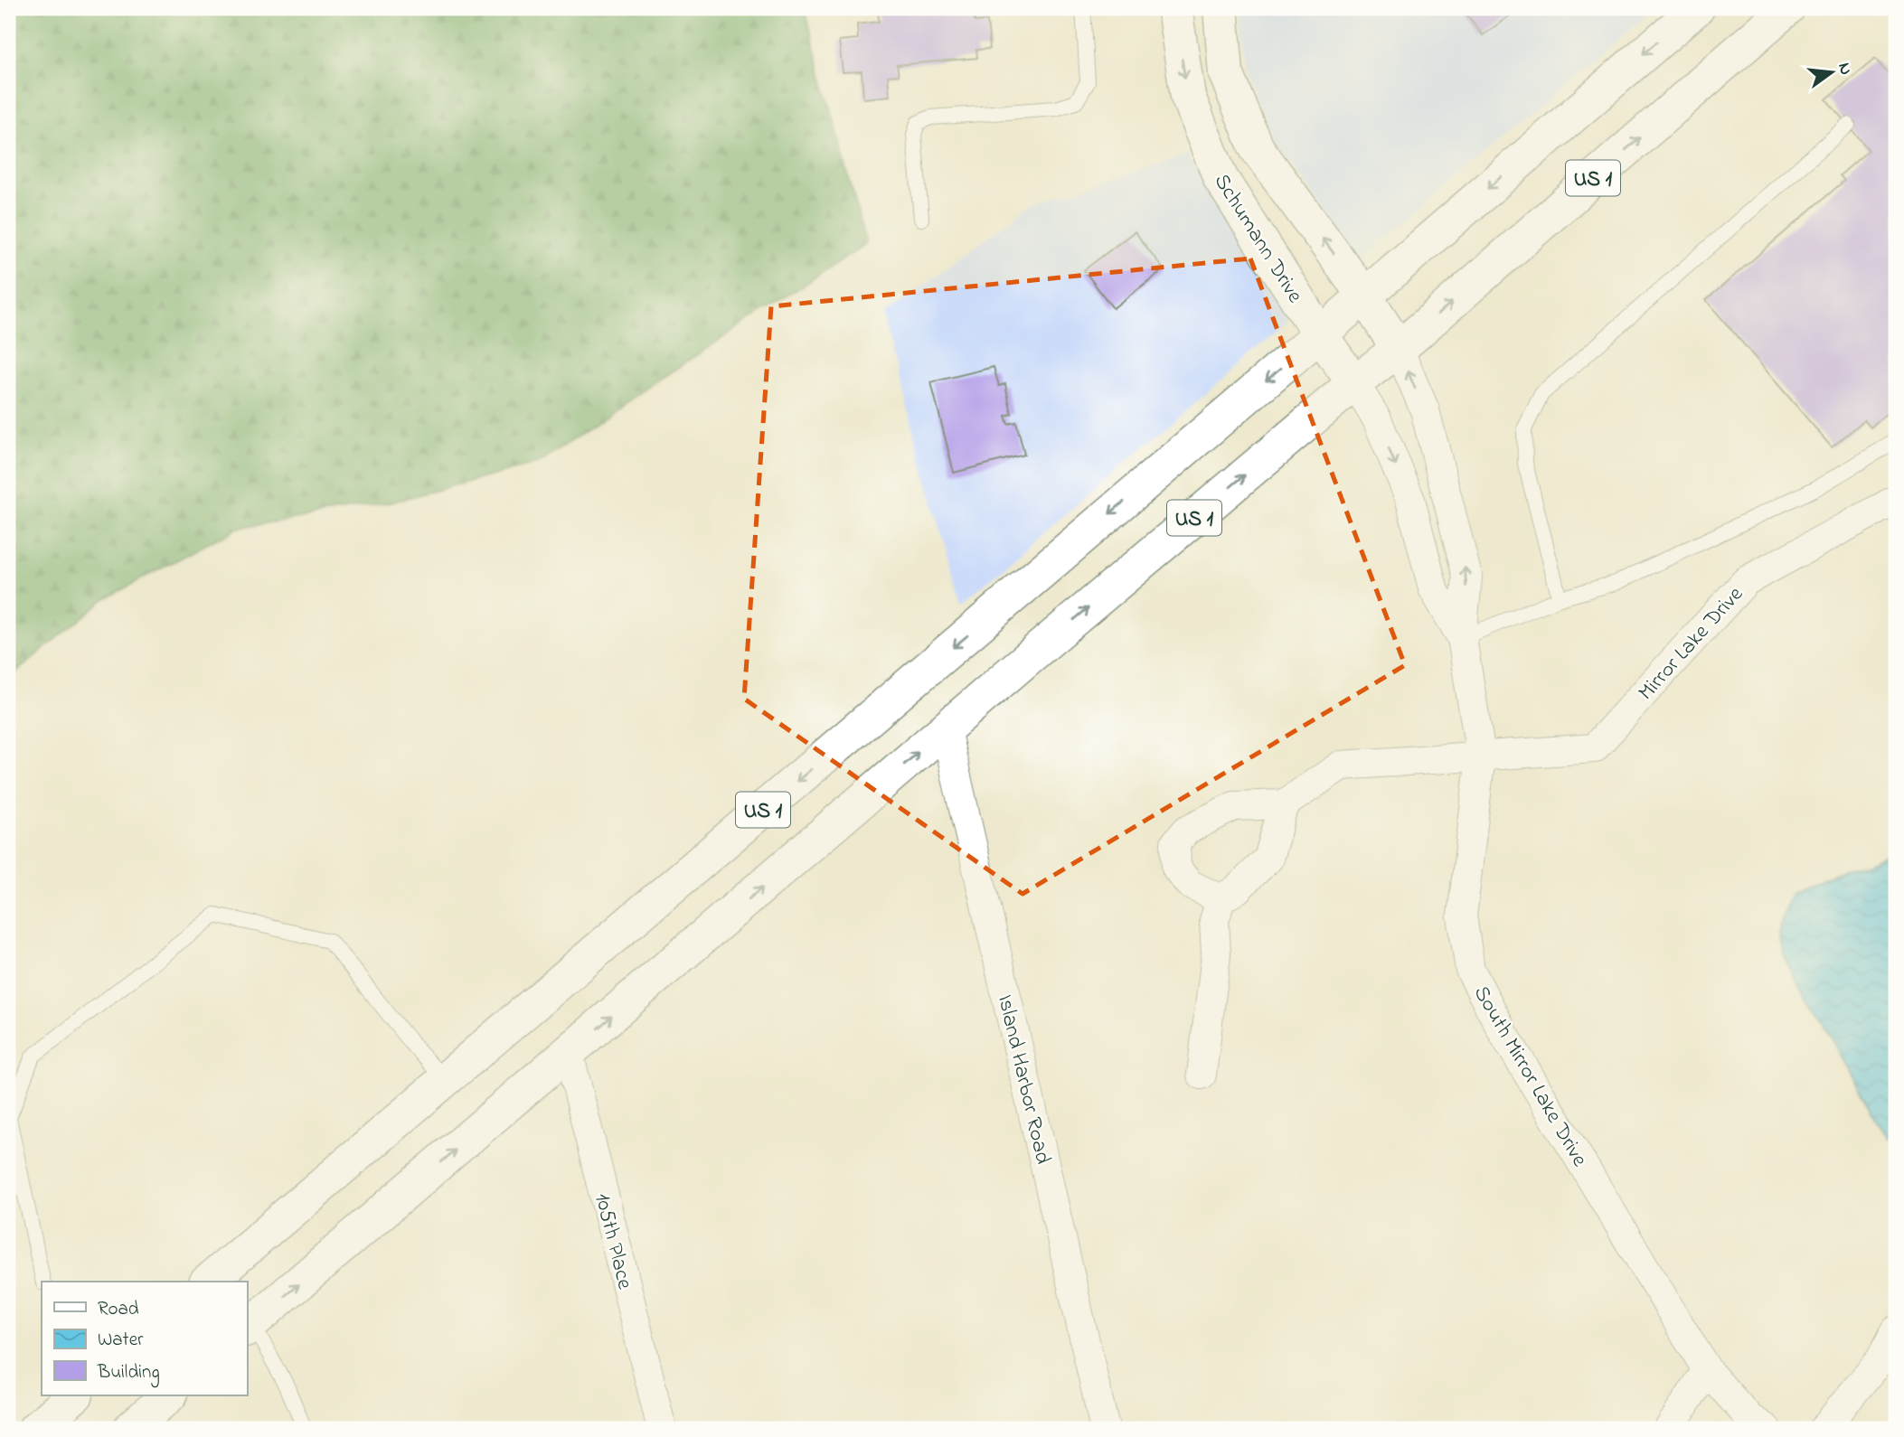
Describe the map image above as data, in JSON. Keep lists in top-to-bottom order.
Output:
{
  "streets": {
    "main road": ["US 1", "Schumann Drive"],
    "street": [
      "Mirror Lake Drive",
      "South Mirror Lake Drive",
      "Island Harbor Road",
      "105th Place"
    ]
  },
  "crossings": [
    ["US 1", "Schumann Drive"],
    ["US 1", "South Mirror Lake Drive"],
    ["US 1", "Island Harbor Road"],
    ["US 1", "105th Place"],
    ["Schumann Drive", "South Mirror Lake Drive"],
    ["Mirror Lake Drive", "South Mirror Lake Drive"]
  ],
  "legend": ["Road", "Water", "Building"],
  "north": "right"
}
